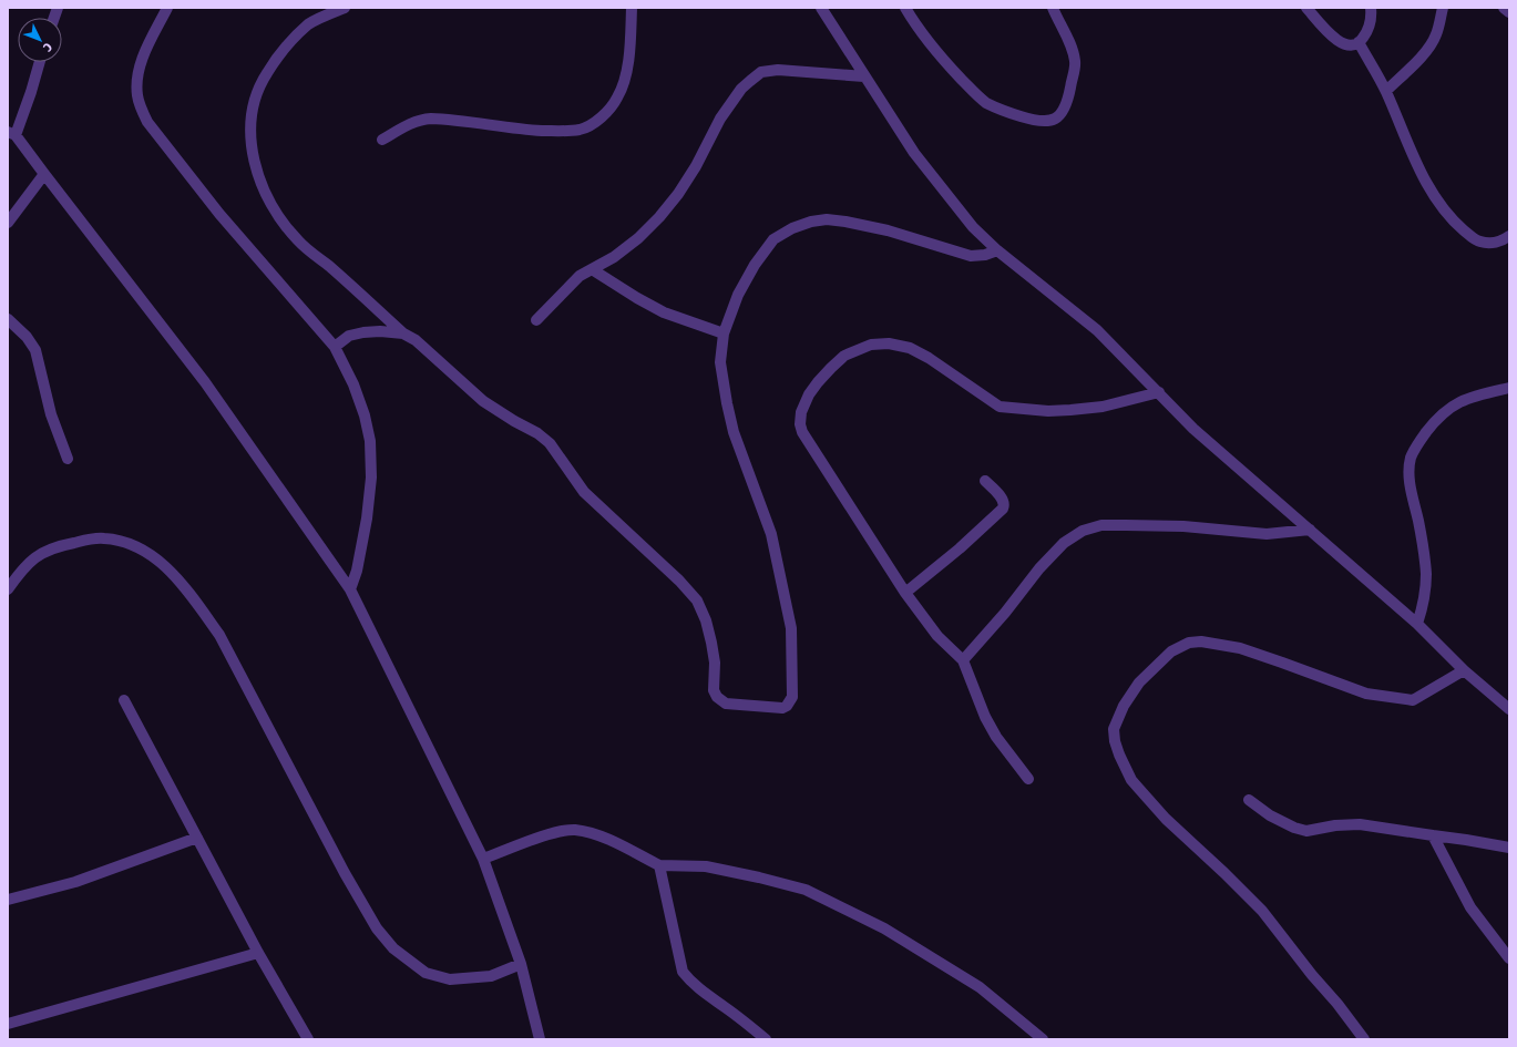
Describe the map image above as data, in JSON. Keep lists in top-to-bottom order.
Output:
{
  "north": "bottom right"
}
